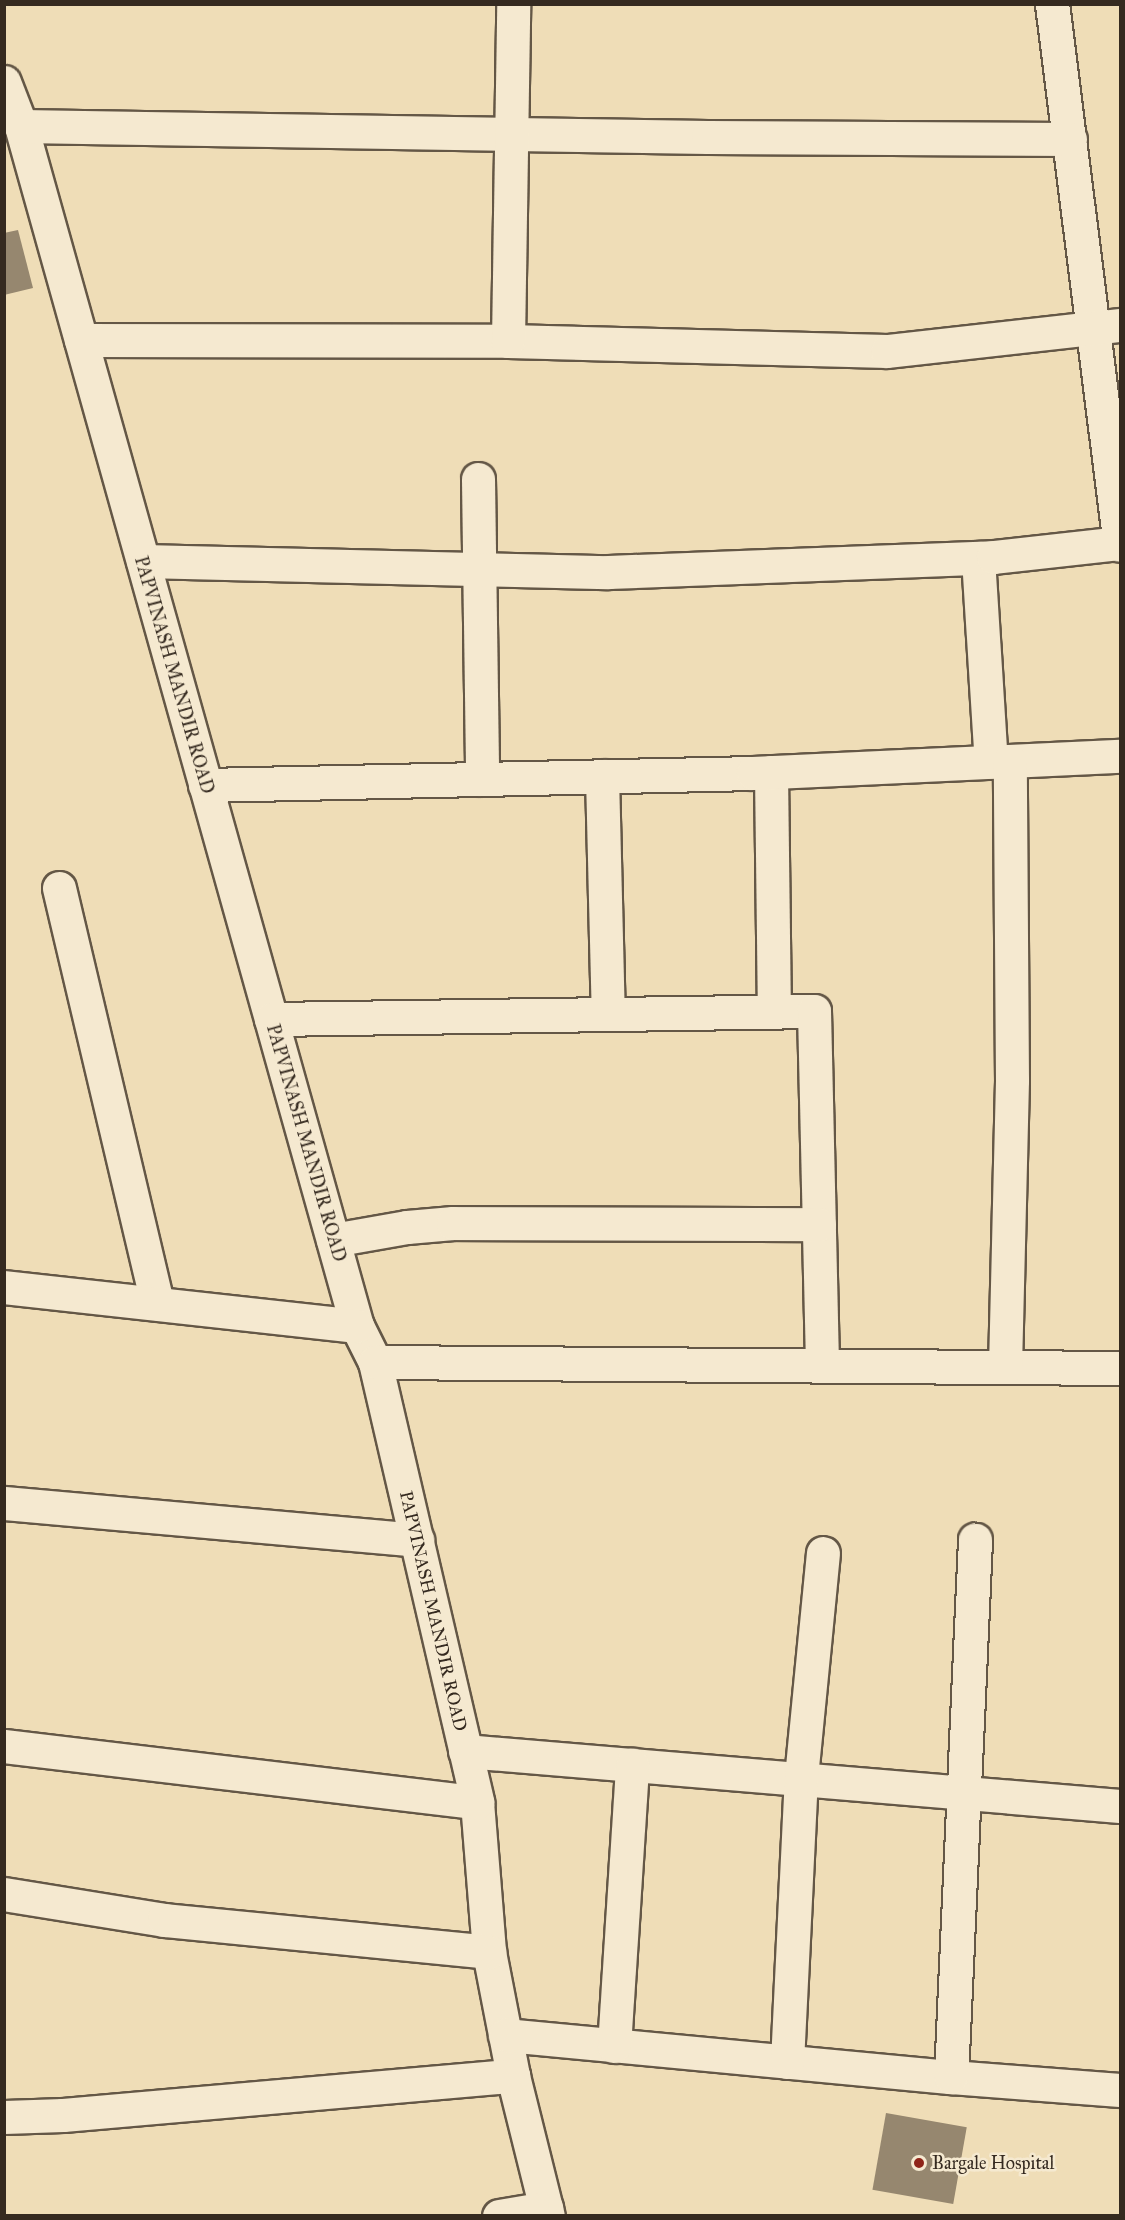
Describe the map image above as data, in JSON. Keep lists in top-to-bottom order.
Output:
{
  "streets": {
    "street": ["PAPVINASH MANDIR ROAD"]
  },
  "places": ["Bargale Hospital"]
}
